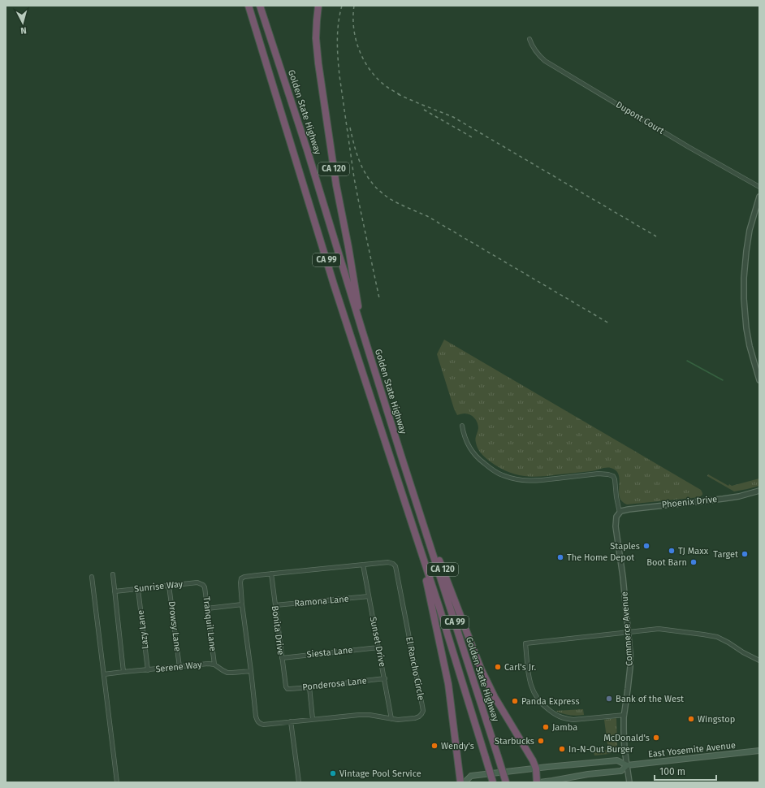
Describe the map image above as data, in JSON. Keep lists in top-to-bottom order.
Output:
{
  "streets": {
    "highway": ["Golden State Highway", "CA 120", "CA 99"],
    "main road": ["East Yosemite Avenue"],
    "street": [
      "Dupont Court",
      "Phoenix Drive",
      "Sunrise Way",
      "Ramona Lane",
      "Tranquil Lane",
      "Drowsy Lane",
      "Commerce Avenue",
      "Lazy Lane",
      "Bonita Drive",
      "Sunset Drive",
      "Siesta Lane",
      "Serene Way",
      "El Rancho Circle",
      "Ponderosa Lane"
    ]
  },
  "crossings": [
    ["Golden State Highway", "CA 120"],
    ["CA 120", "CA 99"],
    ["CA 120", "East Yosemite Avenue"],
    ["Phoenix Drive", "Commerce Avenue"],
    ["Sunrise Way", "Tranquil Lane"],
    ["Sunrise Way", "Drowsy Lane"],
    ["Sunrise Way", "Lazy Lane"],
    ["Ramona Lane", "Bonita Drive"],
    ["Ramona Lane", "Sunset Drive"],
    ["Tranquil Lane", "Serene Way"],
    ["Drowsy Lane", "Serene Way"],
    ["Commerce Avenue", "East Yosemite Avenue"],
    ["Lazy Lane", "Serene Way"],
    ["Bonita Drive", "Siesta Lane"],
    ["Bonita Drive", "El Rancho Circle"],
    ["Bonita Drive", "Ponderosa Lane"],
    ["Sunset Drive", "Siesta Lane"],
    ["Sunset Drive", "El Rancho Circle"],
    ["Sunset Drive", "Ponderosa Lane"],
    ["Serene Way", "El Rancho Circle"]
  ],
  "places": [
    "Staples",
    "TJ Maxx",
    "Target",
    "The Home Depot",
    "Boot Barn",
    "Carl's Jr.",
    "Bank of the West",
    "Panda Express",
    "Wingstop",
    "Jamba",
    "McDonald's",
    "Starbucks",
    "Wendy's",
    "In-N-Out Burger",
    "Vintage Pool Service"
  ],
  "scale_bar": "100 m",
  "north": "bottom"
}
